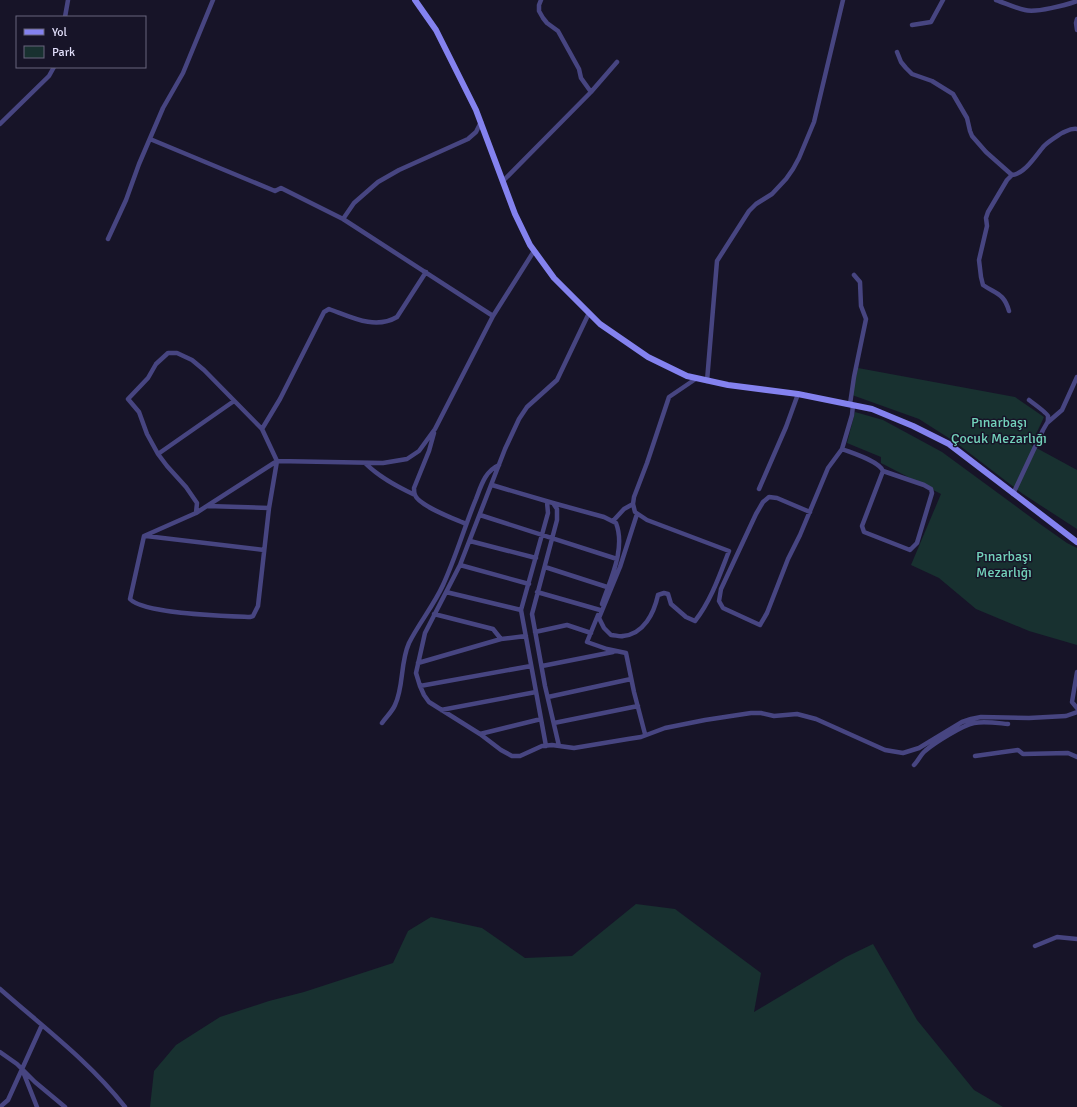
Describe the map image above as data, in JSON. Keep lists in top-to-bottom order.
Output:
{
  "parks": ["Pınarbaşı Çocuk Mezarlığı", "Pınarbaşı Mezarlığı"],
  "legend": ["Yol", "Park"]
}
